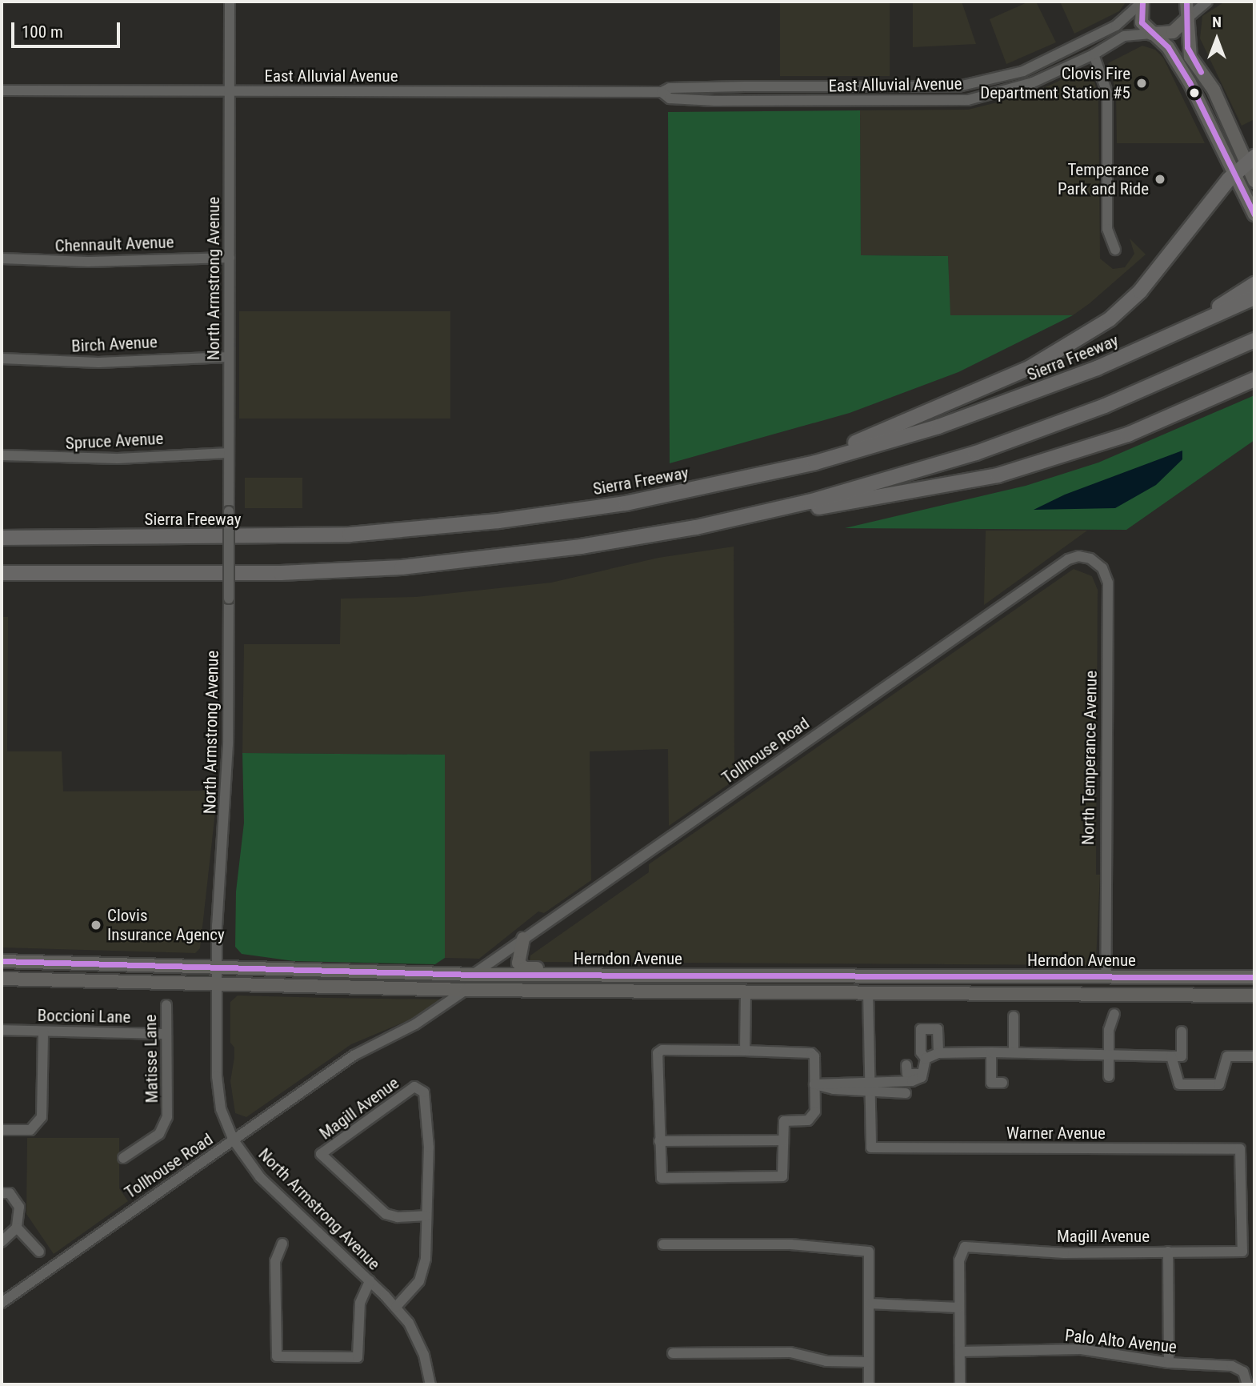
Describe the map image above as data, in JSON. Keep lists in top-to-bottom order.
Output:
{
  "streets": {
    "highway": ["Sierra Freeway"],
    "main road": ["Herndon Avenue"],
    "street": [
      "East Alluvial Avenue",
      "Chennault Avenue",
      "North Armstrong Avenue",
      "Birch Avenue",
      "Spruce Avenue",
      "Tollhouse Road",
      "North Temperance Avenue",
      "Boccioni Lane",
      "Matisse Lane",
      "Magill Avenue",
      "Warner Avenue",
      "Palo Alto Avenue"
    ]
  },
  "crossings": [
    ["East Alluvial Avenue", "North Armstrong Avenue"],
    ["Chennault Avenue", "North Armstrong Avenue"],
    ["North Armstrong Avenue", "Birch Avenue"],
    ["North Armstrong Avenue", "Spruce Avenue"],
    ["North Armstrong Avenue", "Tollhouse Road"],
    ["North Armstrong Avenue", "Herndon Avenue"],
    ["Tollhouse Road", "North Temperance Avenue"],
    ["Tollhouse Road", "Herndon Avenue"],
    ["North Temperance Avenue", "Herndon Avenue"],
    ["Boccioni Lane", "Matisse Lane"],
    ["Magill Avenue", "Warner Avenue"]
  ],
  "places": ["Clovis Fire Department Station #5", "Temperance Park and Ride", "Clovis Insurance Agency"],
  "scale_bar": "100 m",
  "north": "top"
}
